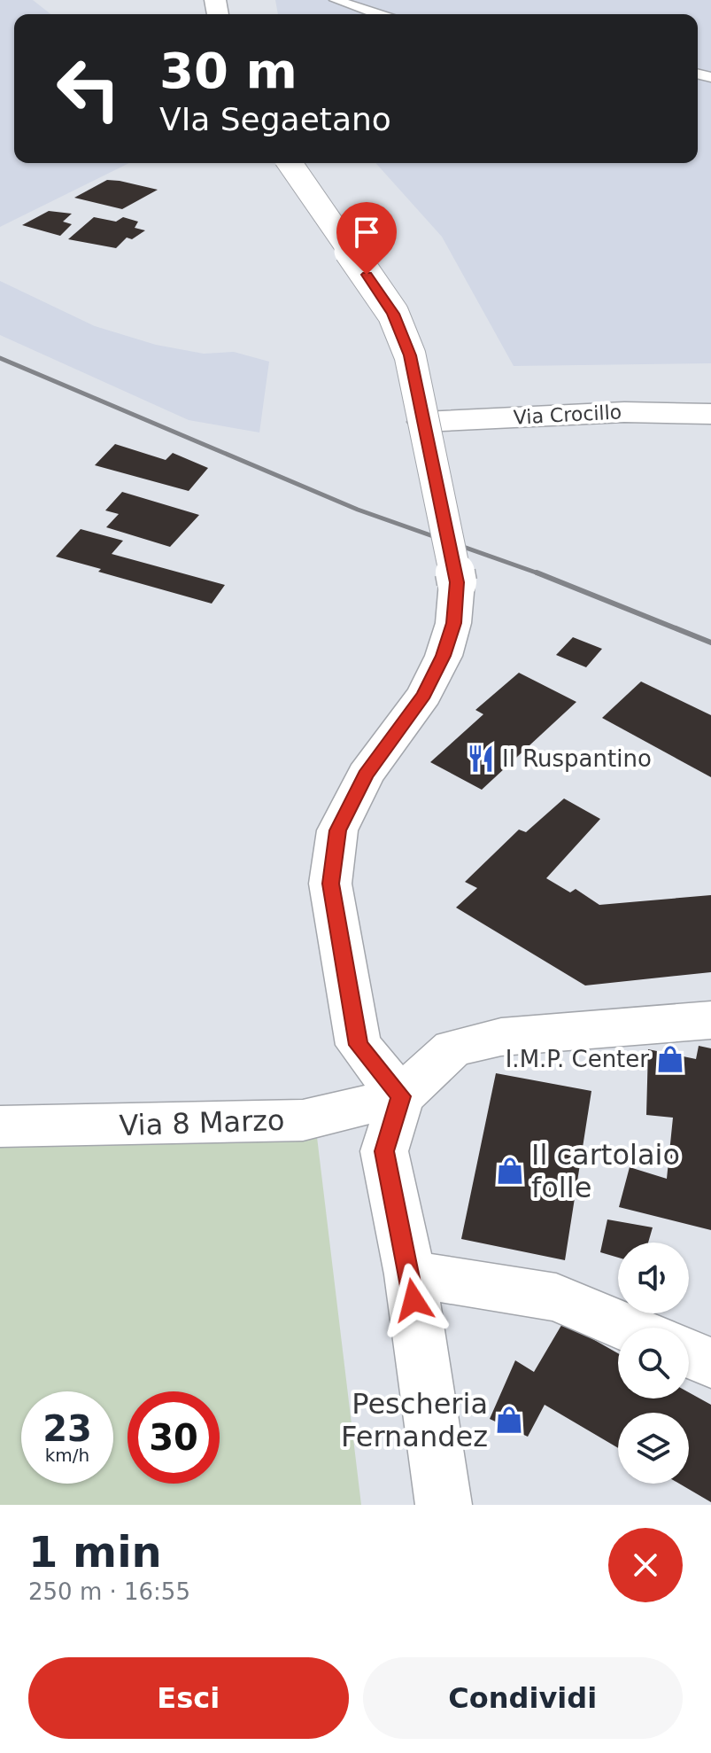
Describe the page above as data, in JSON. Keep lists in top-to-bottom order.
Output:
{
  "streets": {
    "street": ["Via Crocillo", "Via 8 Marzo"]
  },
  "places": {
    "restaurant": ["Il Ruspantino"],
    "shop": ["I.M.P. Center", "Il cartolaio folle", "Pescheria Fernandez"]
  },
  "page": {
    "turn": ["30 m", "VIa Segaetano"],
    "speed": "23 km/h",
    "limit": "30",
    "heading": ["1 min", "250 m · 16:55"],
    "buttons": ["Esci", "Condividi"]
  }
}
